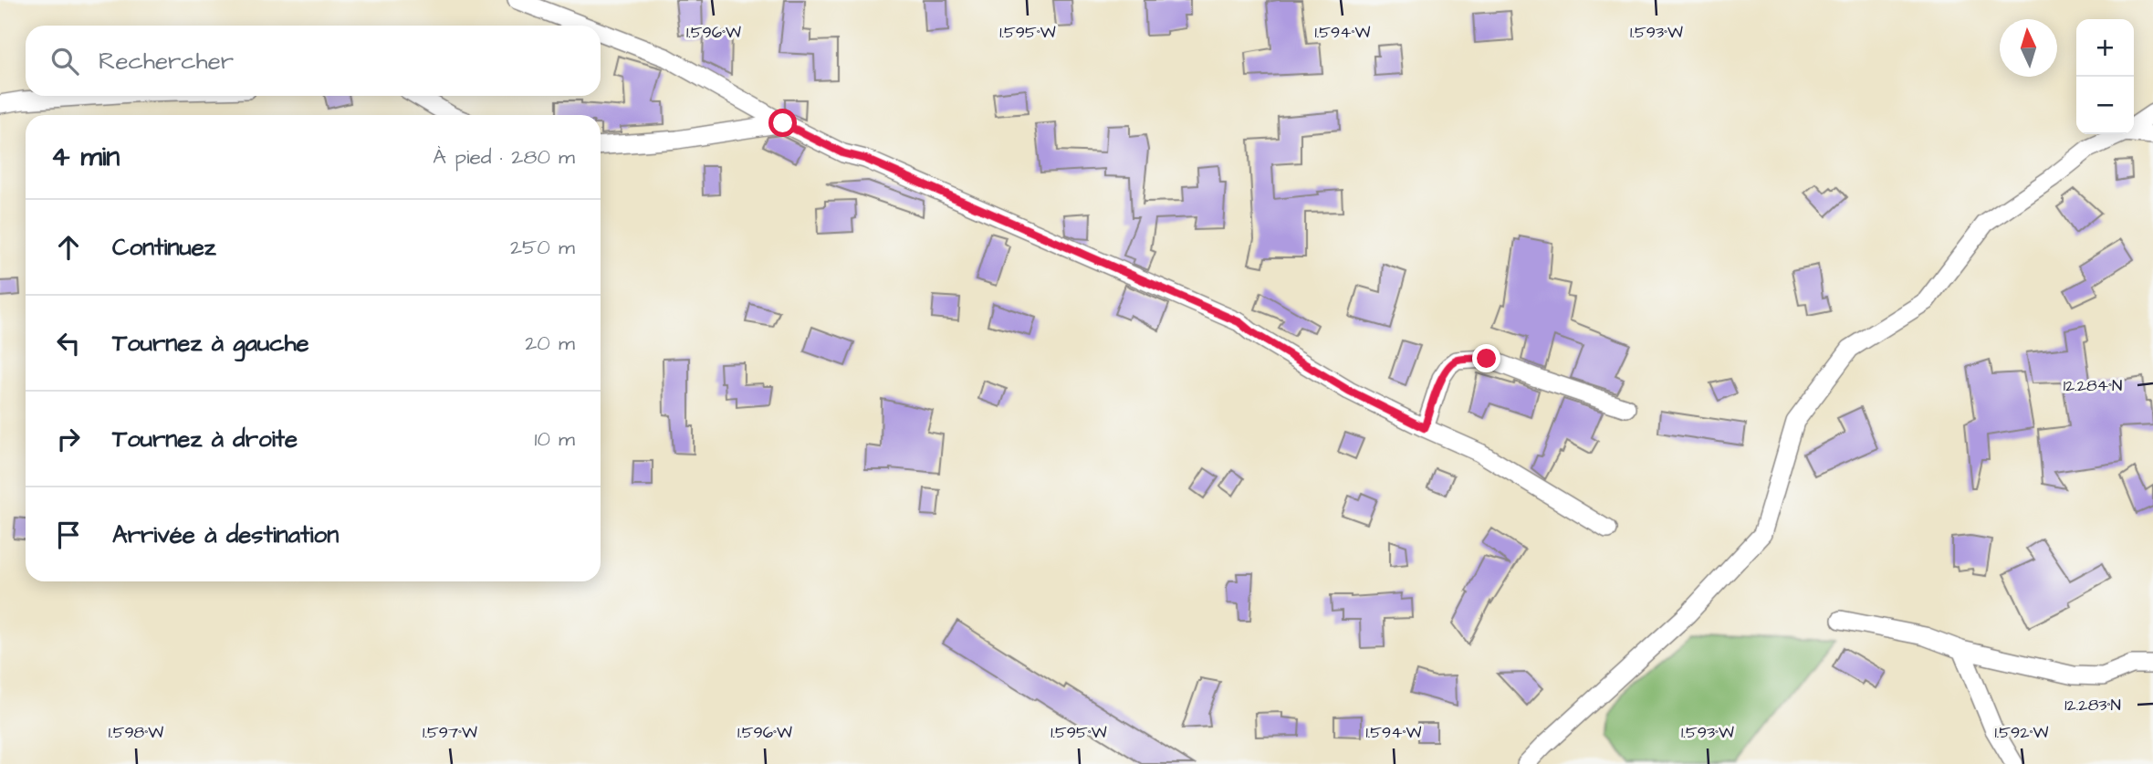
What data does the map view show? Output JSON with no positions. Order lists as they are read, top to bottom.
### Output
{
  "north": "top",
  "page": {
    "map_buttons": ["+", "−"],
    "search": "Rechercher",
    "heading": ["4 min", "À pied · 280 m"],
    "list": [
      ["Continuez", "250 m"],
      ["Tournez à gauche", "20 m"],
      ["Tournez à droite", "10 m"],
      "Arrivée à destination"
    ]
  },
  "coordinates": [
    "1.596°W",
    "1.595°W",
    "1.594°W",
    "1.593°W",
    "12.284°N",
    "12.283°N",
    "1.598°W",
    "1.597°W",
    "1.592°W"
  ]
}
